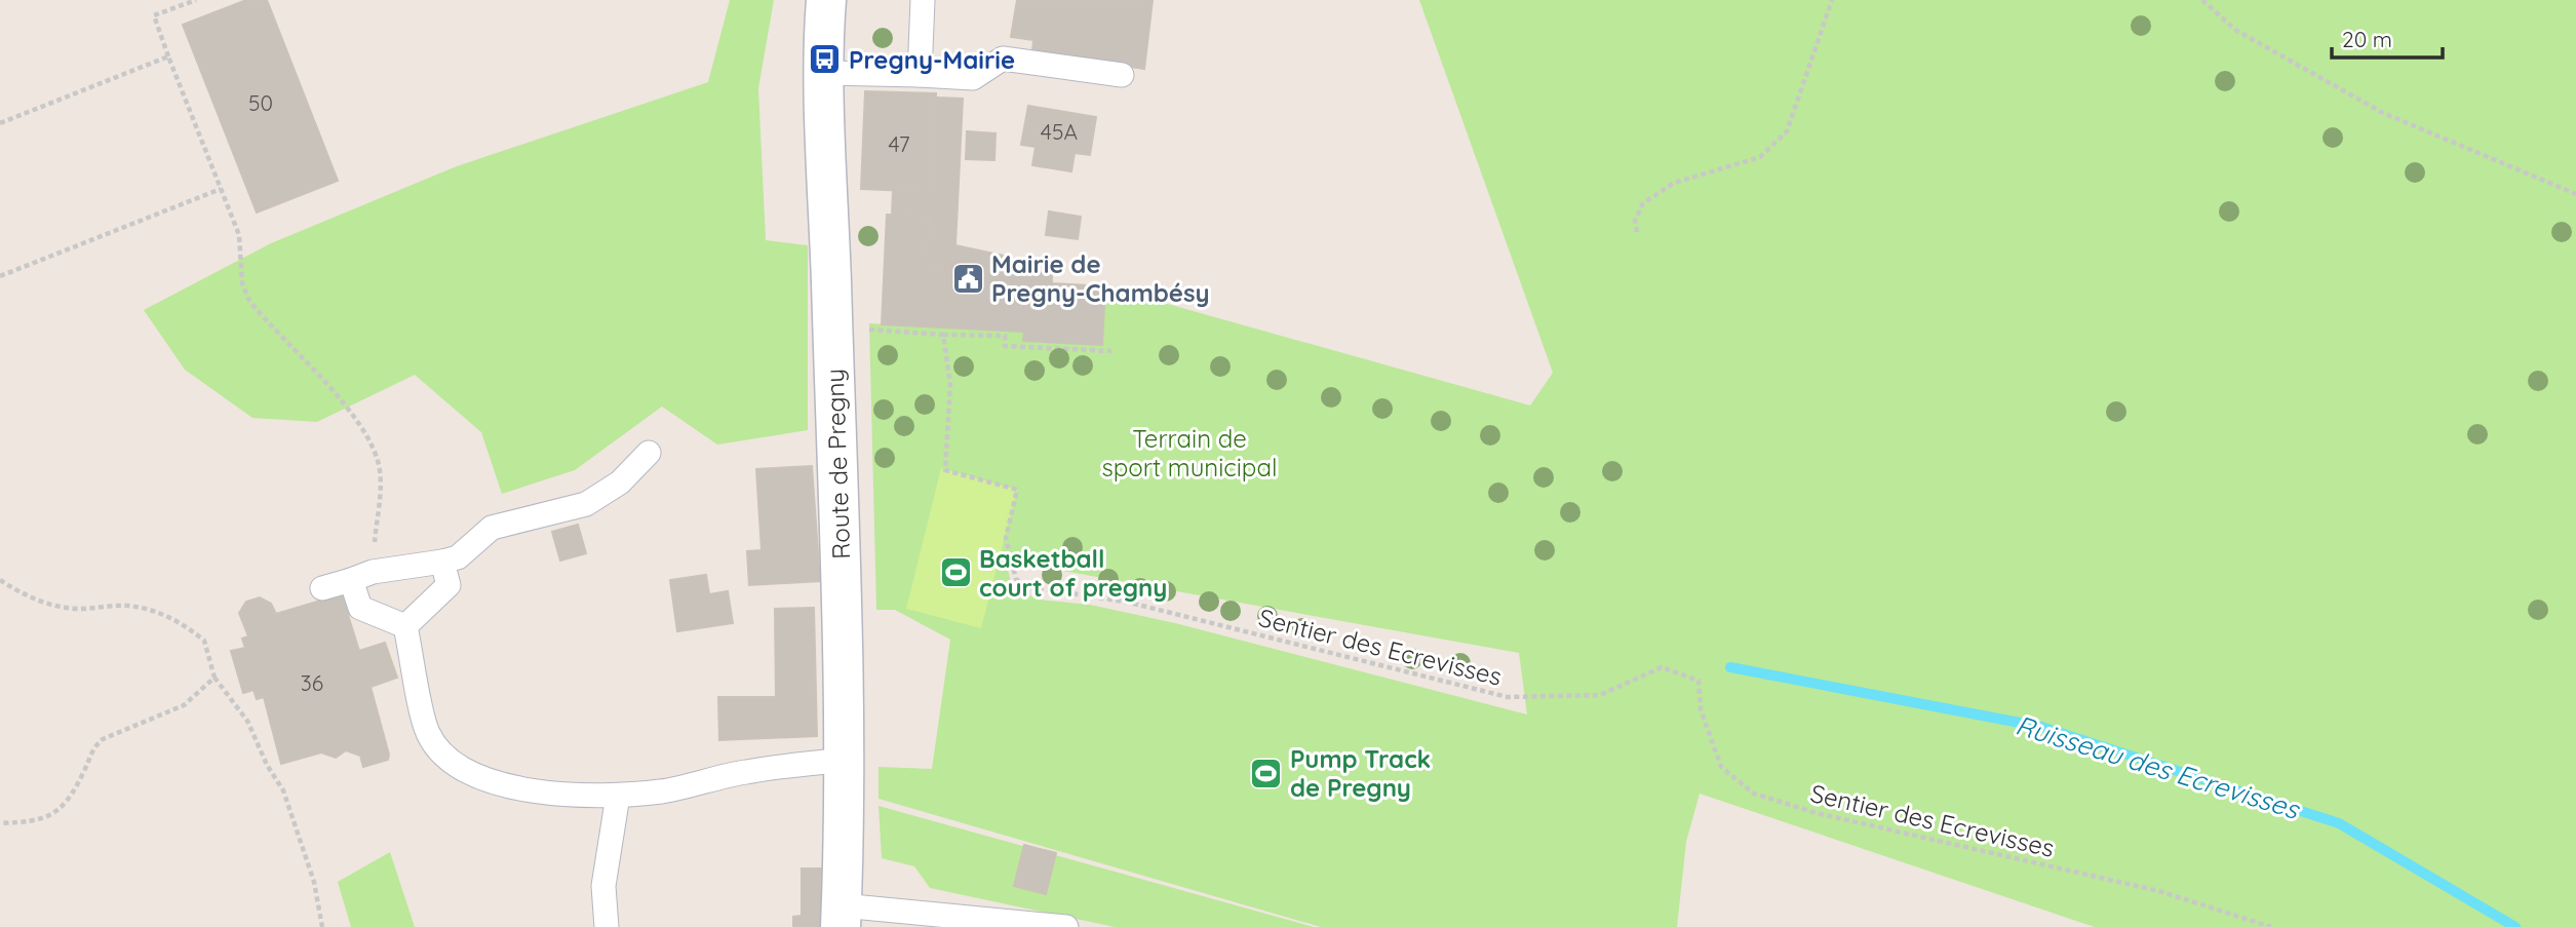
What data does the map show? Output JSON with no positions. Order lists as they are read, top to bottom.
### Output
{
  "streets": {
    "street": ["Route de Pregny"],
    "path": ["Sentier des Ecrevisses"]
  },
  "water": ["Ruisseau des Ecrevisses"],
  "parks": ["Terrain de sport municipal"],
  "places": {
    "bus stop": ["Pregny-Mairie"],
    "public building": ["Mairie de Pregny-Chambésy"],
    "sports": ["Basketball court of pregny", "Pump Track de Pregny"]
  },
  "house_numbers": [
    "50",
    "45A",
    "47",
    "36"
  ],
  "scale_bar": "20 m"
}
